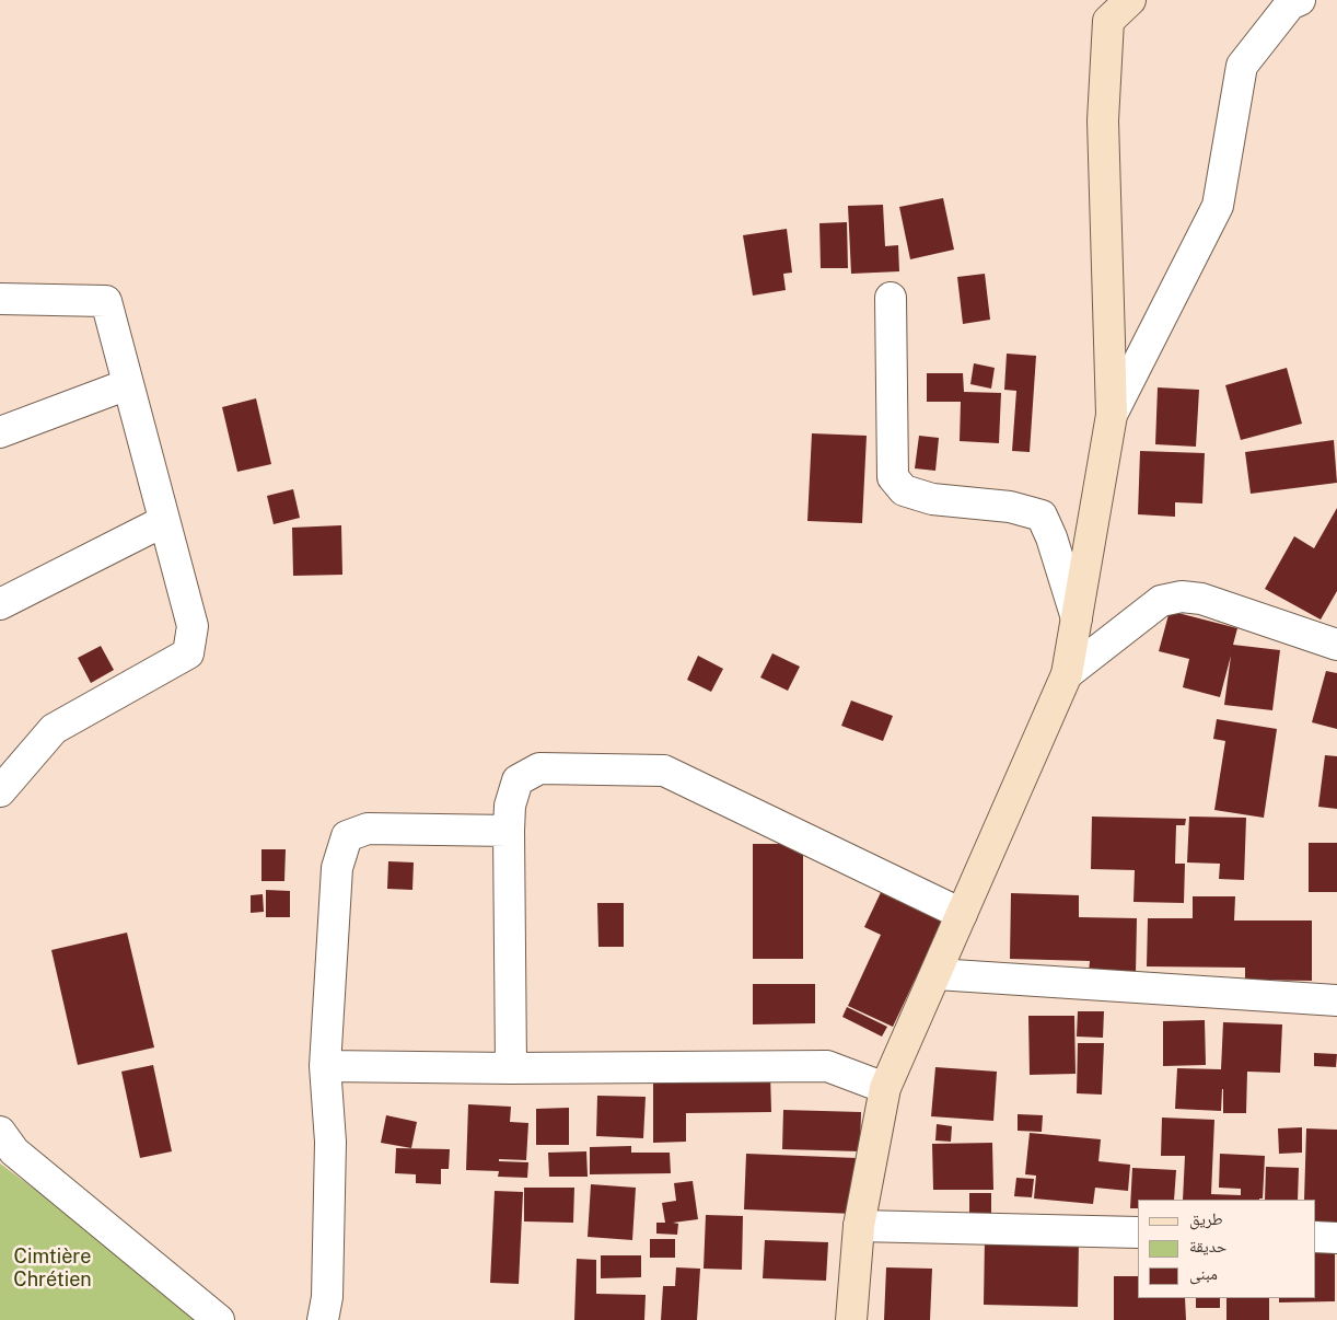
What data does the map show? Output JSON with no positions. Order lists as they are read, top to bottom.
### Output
{
  "parks": ["Cimtière Chrétien"],
  "legend": ["طريق", "حديقة", "مبنى"]
}
